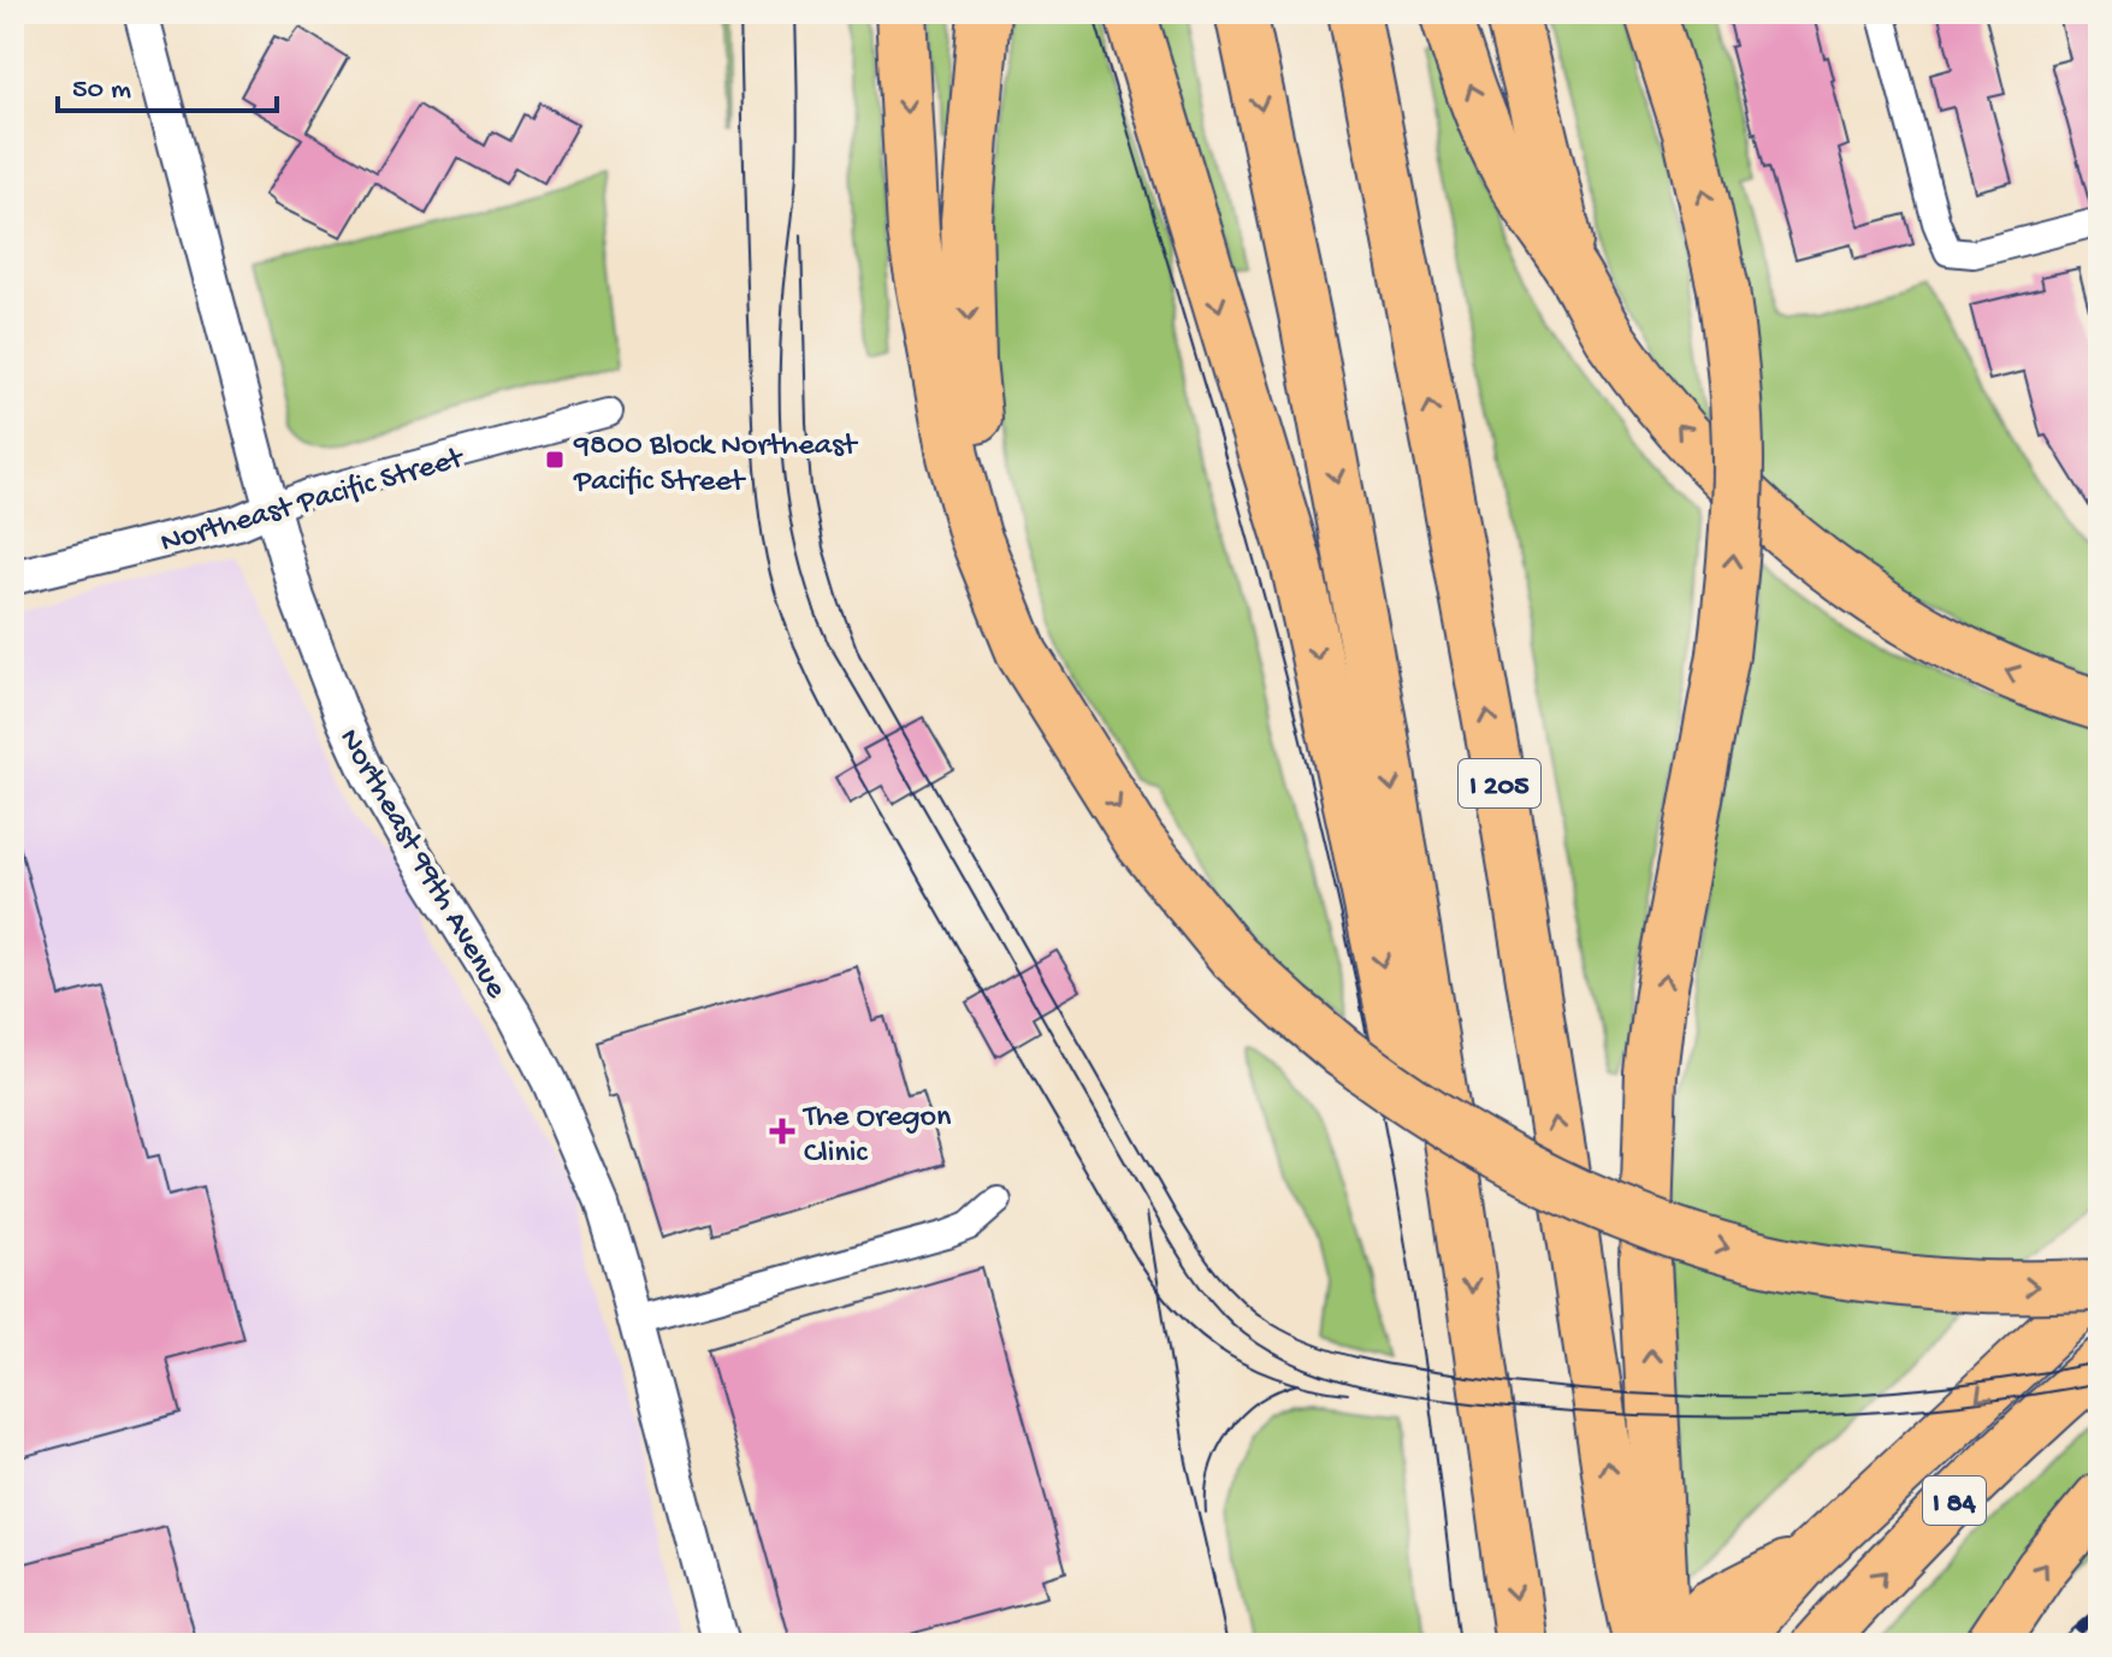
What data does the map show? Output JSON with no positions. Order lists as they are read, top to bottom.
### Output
{
  "streets": {
    "highway": ["I 205", "I 84"],
    "street": ["Northeast Pacific Street", "Northeast 99th Avenue"]
  },
  "crossings": [
    ["Northeast Pacific Street", "Northeast 99th Avenue"]
  ],
  "places": {
    "transit": ["9800 Block Northeast Pacific Street"],
    "health": ["The Oregon Clinic"]
  },
  "scale_bar": "50 m"
}
